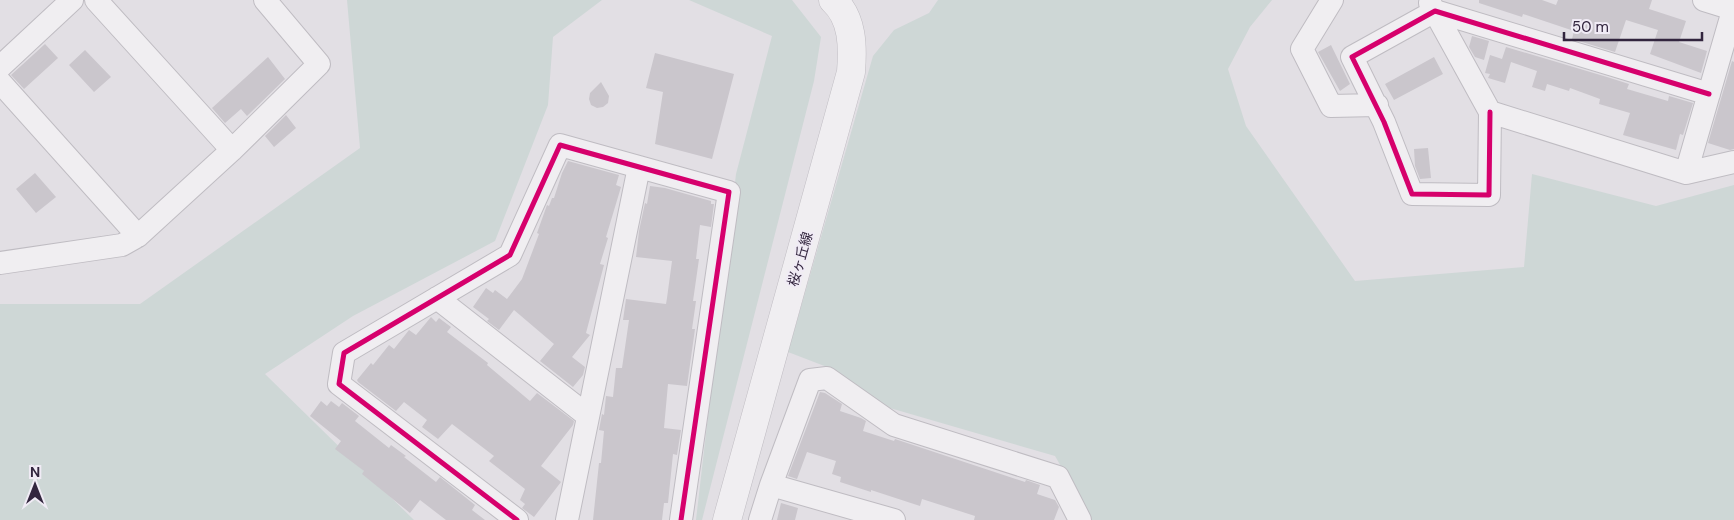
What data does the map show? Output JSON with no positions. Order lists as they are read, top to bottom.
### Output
{
  "streets": {
    "street": ["桜ヶ丘線"]
  },
  "scale_bar": "50 m",
  "north": "top"
}
